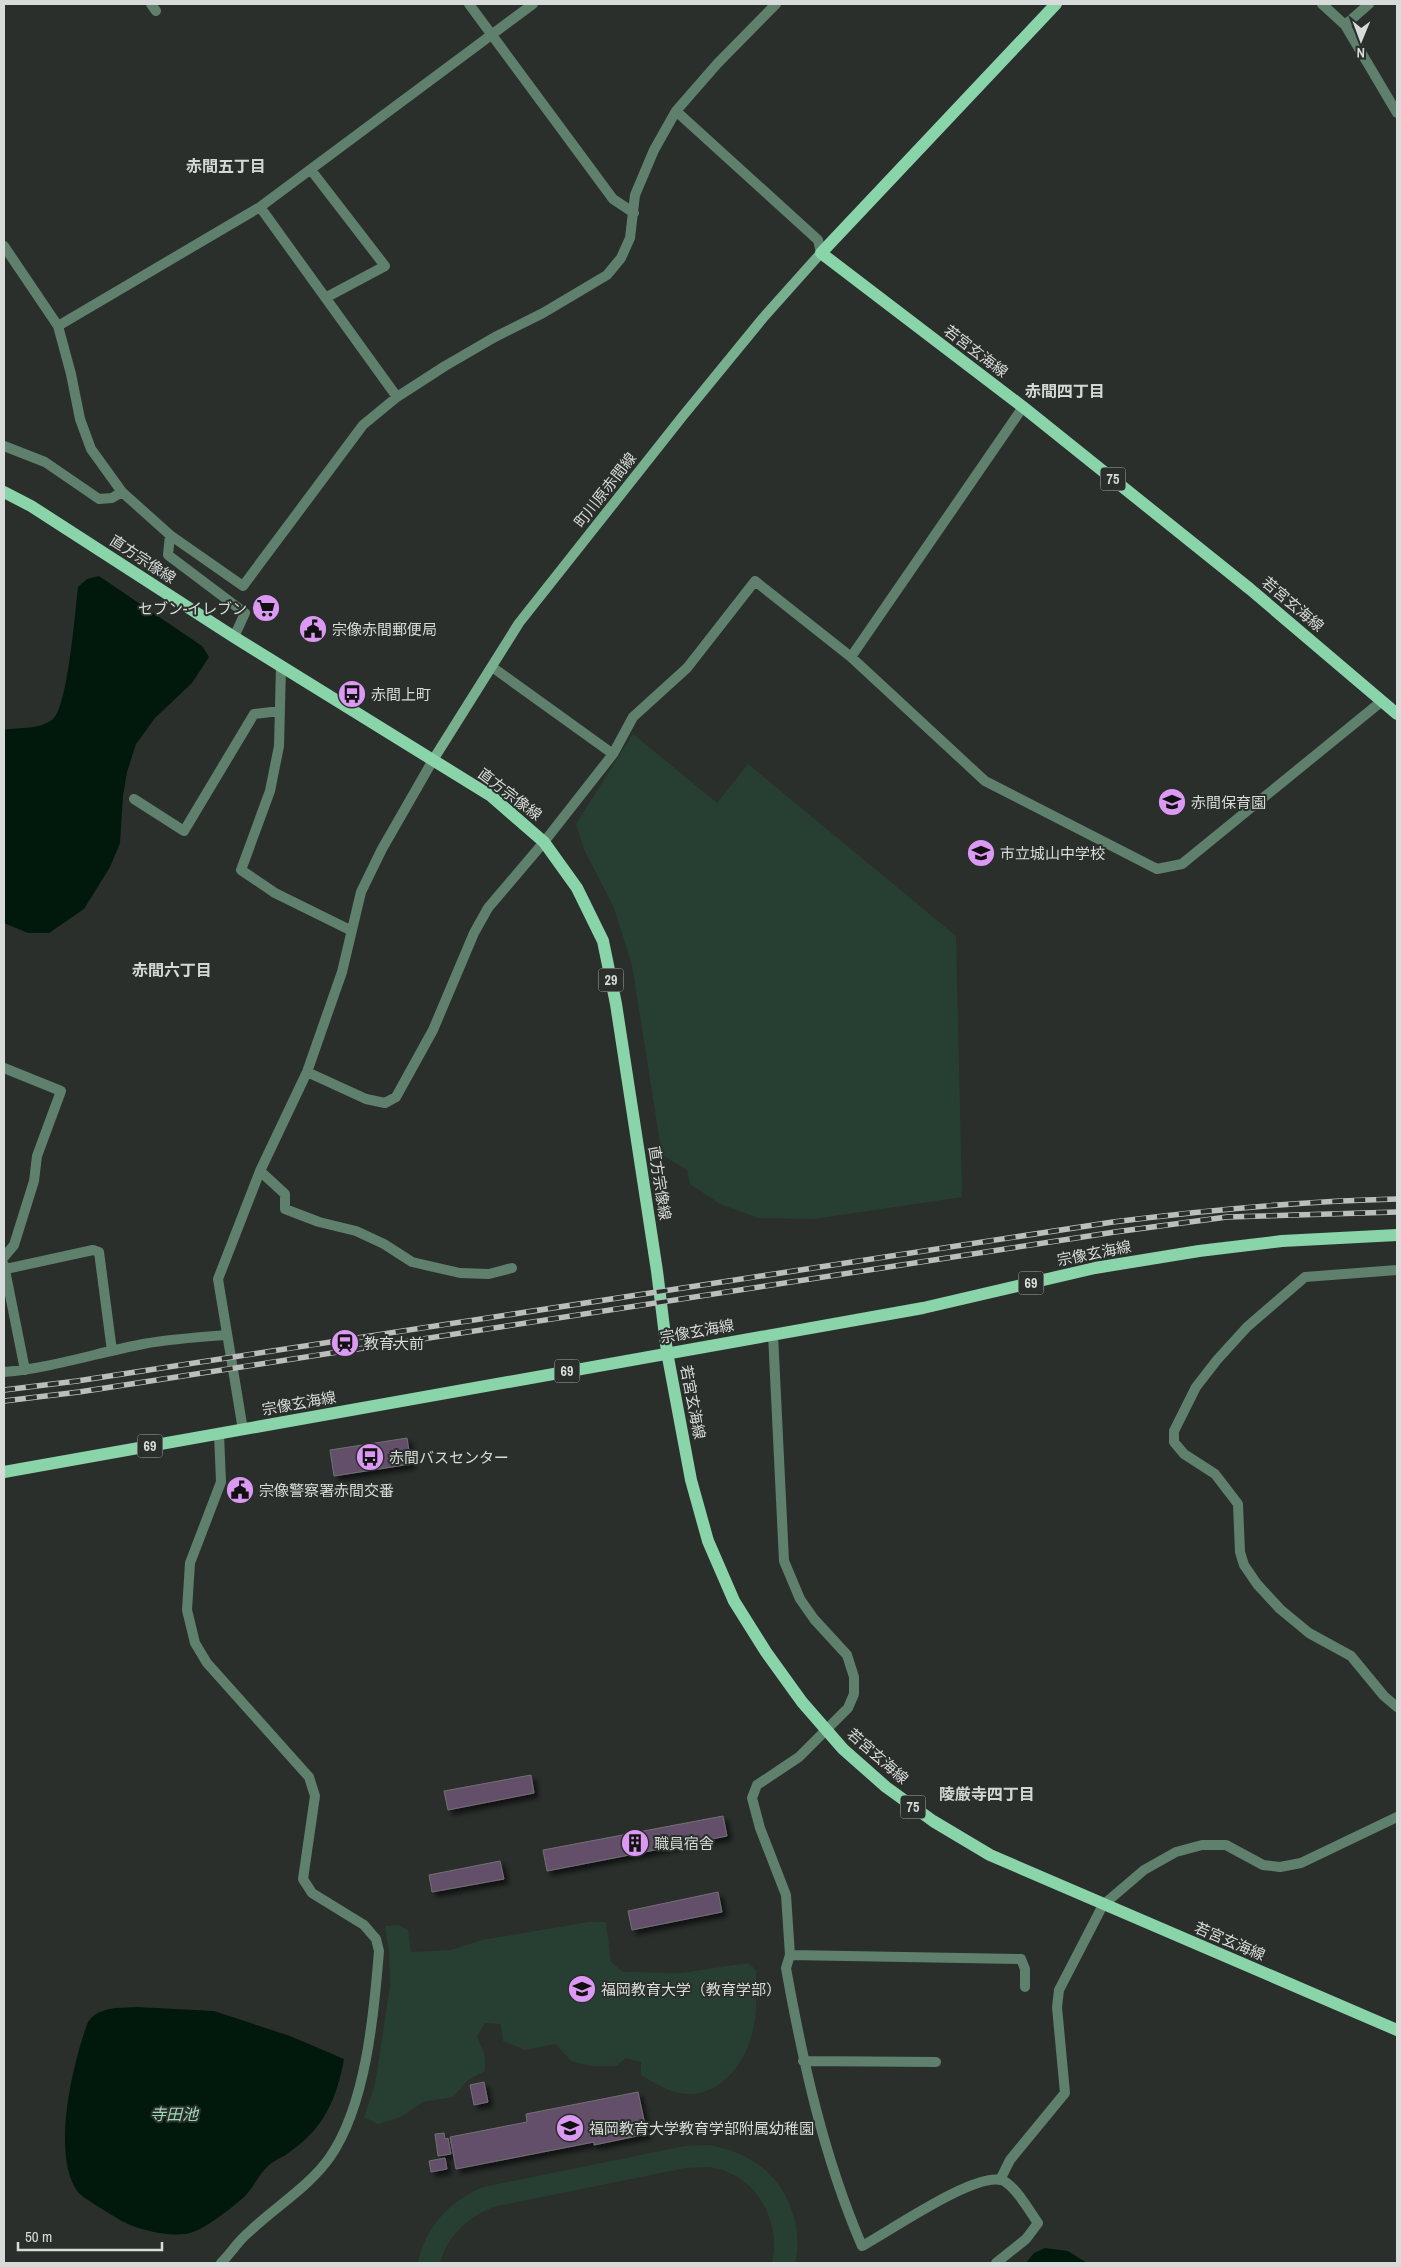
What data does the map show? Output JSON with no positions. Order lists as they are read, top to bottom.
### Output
{
  "streets": {
    "main road": [
      "若宮玄海線",
      "75",
      "町川原赤間線",
      "直方宗像線",
      "29",
      "宗像玄海線",
      "69"
    ]
  },
  "crossings": [
    ["若宮玄海線", "町川原赤間線"],
    ["若宮玄海線", "直方宗像線"],
    ["若宮玄海線", "宗像玄海線"],
    ["町川原赤間線", "直方宗像線"],
    ["直方宗像線", "宗像玄海線"]
  ],
  "districts": [
    "赤間五丁目",
    "赤間四丁目",
    "赤間六丁目",
    "陵厳寺四丁目"
  ],
  "water": ["寺田池"],
  "places": {
    "supermarket": ["セブン-イレブン"],
    "public building": ["宗像赤間郵便局", "宗像警察署赤間交番"],
    "bus stop": ["赤間上町", "赤間バスセンター"],
    "school or university": [
      "赤間保育園",
      "市立城山中学校",
      "福岡教育大学（教育学部）",
      "福岡教育大学教育学部附属幼稚園"
    ],
    "station": ["教育大前"],
    "building": ["職員宿舎"]
  },
  "scale_bar": "50 m",
  "north": "bottom"
}
